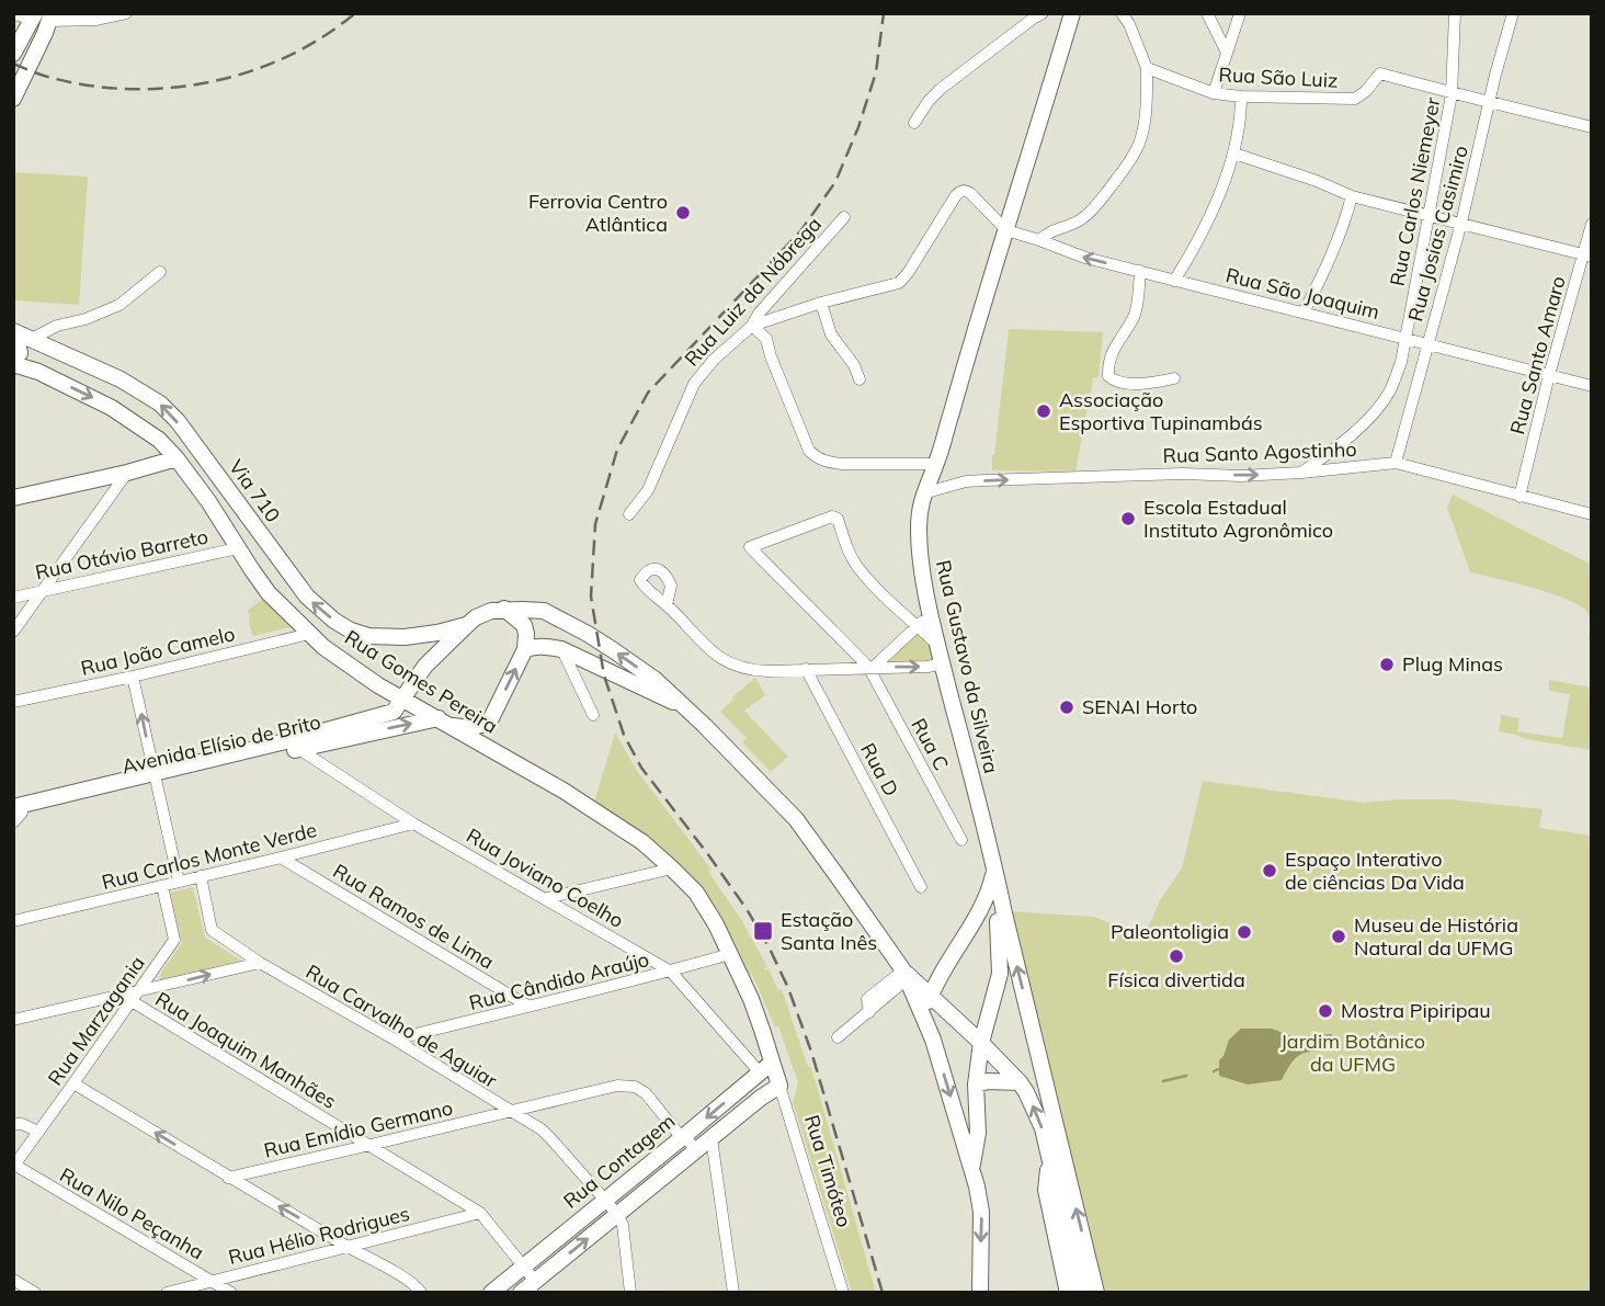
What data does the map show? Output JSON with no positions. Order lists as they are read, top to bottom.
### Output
{
  "streets": {
    "main road": [
      "Via 710",
      "Rua Gustavo da Silveira",
      "Rua Gomes Pereira",
      "Avenida Elísio de Brito",
      "Rua Contagem",
      "Rua Timóteo"
    ],
    "street": [
      "Rua São Luiz",
      "Rua Carlos Niemeyer",
      "Rua Josias Casimiro",
      "Rua Luiz da Nóbrega",
      "Rua São Joaquim",
      "Rua Santo Amaro",
      "Rua Santo Agostinho",
      "Rua Otávio Barreto",
      "Rua João Camelo",
      "Rua C",
      "Rua D",
      "Rua Carlos Monte Verde",
      "Rua Joviano Coelho",
      "Rua Ramos de Lima",
      "Rua Cândido Araújo",
      "Rua Marzagania",
      "Rua Carvalho de Aguiar",
      "Rua Joaquim Manhães",
      "Rua Emídio Germano",
      "Rua Nilo Peçanha",
      "Rua Hélio Rodrigues"
    ]
  },
  "crossings": [
    ["Rua São Luiz", "Rua Carlos Niemeyer"],
    ["Rua São Luiz", "Rua Josias Casimiro"],
    ["Rua Carlos Niemeyer", "Rua São Joaquim"],
    ["Rua Carlos Niemeyer", "Rua Santo Agostinho"],
    ["Rua Josias Casimiro", "Rua São Joaquim"],
    ["Rua Josias Casimiro", "Rua Santo Agostinho"],
    ["Rua São Joaquim", "Rua Santo Amaro"],
    ["Rua São Joaquim", "Rua Gustavo da Silveira"],
    ["Rua Santo Amaro", "Rua Santo Agostinho"],
    ["Rua Santo Agostinho", "Rua Gustavo da Silveira"],
    ["Rua Otávio Barreto", "Rua Gomes Pereira"],
    ["Rua João Camelo", "Rua Gomes Pereira"],
    ["Rua Gomes Pereira", "Avenida Elísio de Brito"],
    ["Rua Gomes Pereira", "Rua Joviano Coelho"],
    ["Rua Gomes Pereira", "Rua Cândido Araújo"],
    ["Rua Gomes Pereira", "Rua Contagem"],
    ["Rua Gomes Pereira", "Rua Timóteo"],
    ["Avenida Elísio de Brito", "Rua Joviano Coelho"],
    ["Rua Carlos Monte Verde", "Rua Joviano Coelho"],
    ["Rua Carlos Monte Verde", "Rua Ramos de Lima"],
    ["Rua Carlos Monte Verde", "Rua Marzagania"],
    ["Rua Carlos Monte Verde", "Rua Carvalho de Aguiar"],
    ["Rua Joviano Coelho", "Rua Cândido Araújo"],
    ["Rua Joviano Coelho", "Rua Contagem"],
    ["Rua Joviano Coelho", "Rua Timóteo"],
    ["Rua Ramos de Lima", "Rua Cândido Araújo"],
    ["Rua Cândido Araújo", "Rua Carvalho de Aguiar"],
    ["Rua Marzagania", "Rua Joaquim Manhães"],
    ["Rua Marzagania", "Rua Nilo Peçanha"],
    ["Rua Carvalho de Aguiar", "Rua Emídio Germano"],
    ["Rua Carvalho de Aguiar", "Rua Contagem"],
    ["Rua Joaquim Manhães", "Rua Emídio Germano"],
    ["Rua Joaquim Manhães", "Rua Contagem"],
    ["Rua Joaquim Manhães", "Rua Hélio Rodrigues"],
    ["Rua Emídio Germano", "Rua Contagem"],
    ["Rua Contagem", "Rua Timóteo"],
    ["Rua Nilo Peçanha", "Rua Hélio Rodrigues"]
  ],
  "one_way": ["Rua Santo Agostinho", "Via 710"],
  "parks": ["Jardim Botânico da UFMG"],
  "places": {
    "other": [
      "Ferrovia Centro Atlântica",
      "Associação Esportiva Tupinambás",
      "Escola Estadual Instituto Agronômico",
      "Plug Minas",
      "SENAI Horto",
      "Espaço Interativo de ciências Da Vida",
      "Paleontoligia",
      "Museu de História Natural da UFMG",
      "Física divertida",
      "Mostra Pipiripau"
    ],
    "transit": ["Estação Santa Inês"]
  }
}
